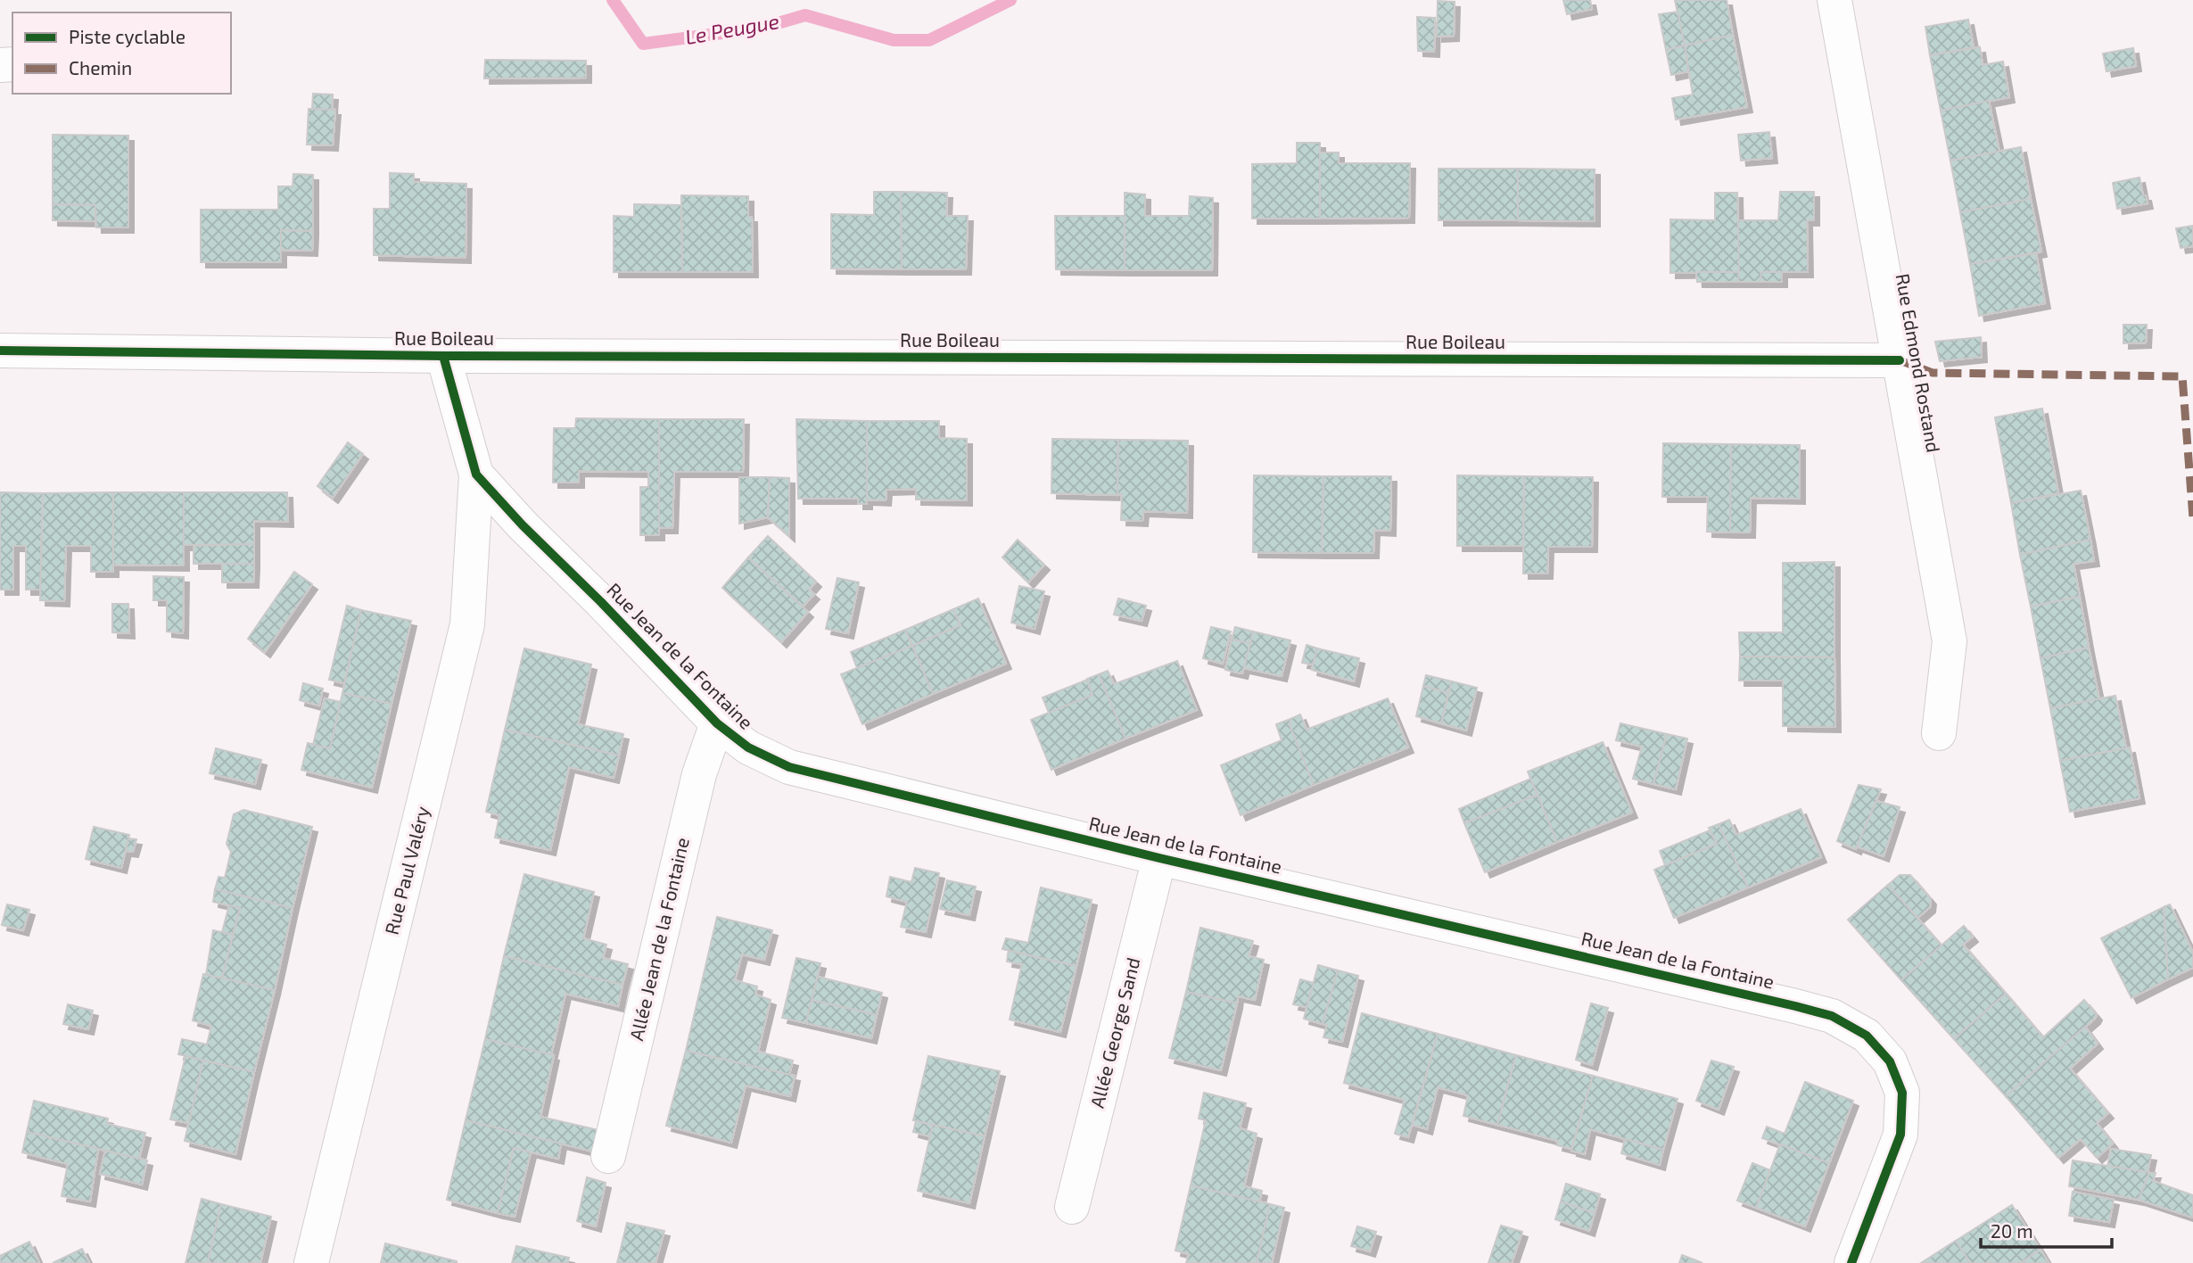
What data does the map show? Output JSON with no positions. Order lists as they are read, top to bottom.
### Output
{
  "streets": {
    "street": [
      "Rue Boileau",
      "Rue Edmond Rostand",
      "Rue Jean de la Fontaine",
      "Rue Paul Valéry",
      "Allée Jean de la Fontaine",
      "Allée George Sand"
    ]
  },
  "crossings": [
    ["Rue Boileau", "Rue Edmond Rostand"],
    ["Rue Boileau", "Rue Jean de la Fontaine"],
    ["Rue Jean de la Fontaine", "Rue Paul Valéry"],
    ["Rue Jean de la Fontaine", "Allée Jean de la Fontaine"],
    ["Rue Jean de la Fontaine", "Allée George Sand"]
  ],
  "water": ["Le Peugue"],
  "legend": ["Piste cyclable", "Chemin"],
  "scale_bar": "20 m"
}
